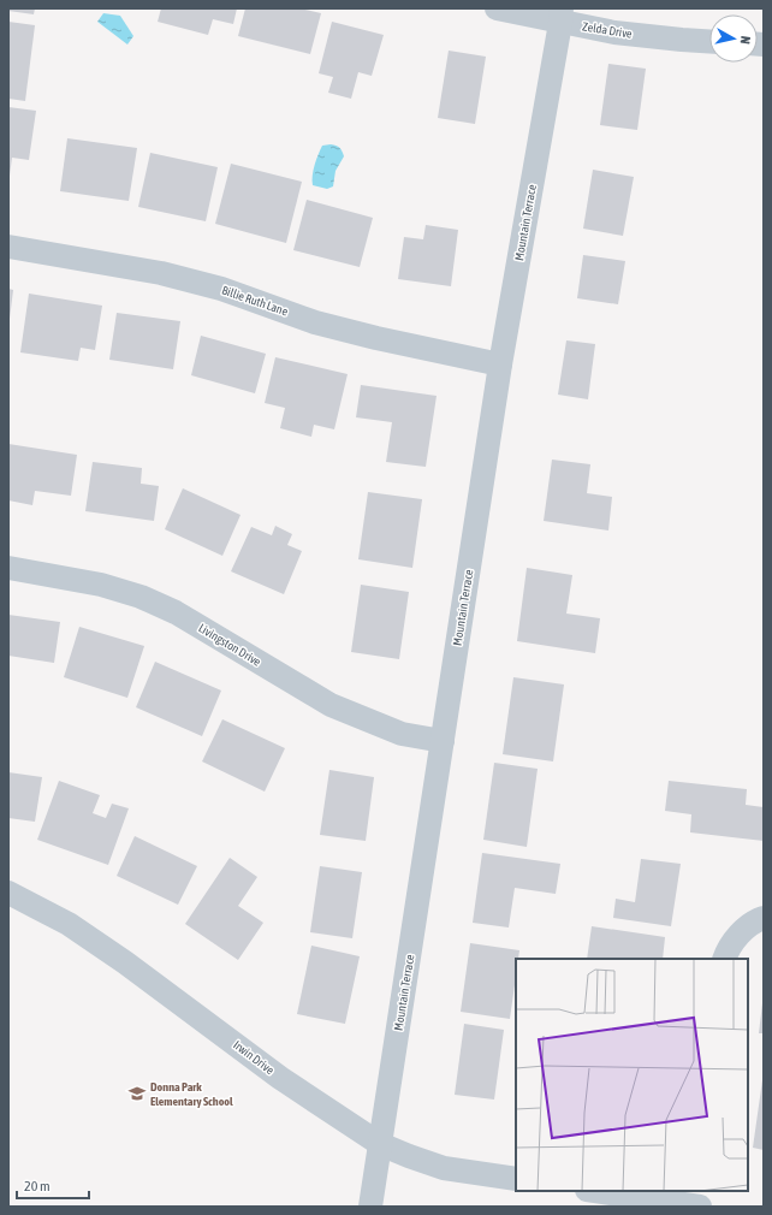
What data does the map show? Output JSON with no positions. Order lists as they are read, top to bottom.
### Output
{
  "streets": {
    "street": [
      "Zelda Drive",
      "Mountain Terrace",
      "Billie Ruth Lane",
      "Livingston Drive",
      "Irwin Drive"
    ]
  },
  "crossings": [
    ["Zelda Drive", "Mountain Terrace"],
    ["Mountain Terrace", "Billie Ruth Lane"],
    ["Mountain Terrace", "Livingston Drive"],
    ["Mountain Terrace", "Irwin Drive"]
  ],
  "places": {
    "school or university": ["Donna Park Elementary School"]
  },
  "scale_bar": "20 m",
  "north": "right"
}
